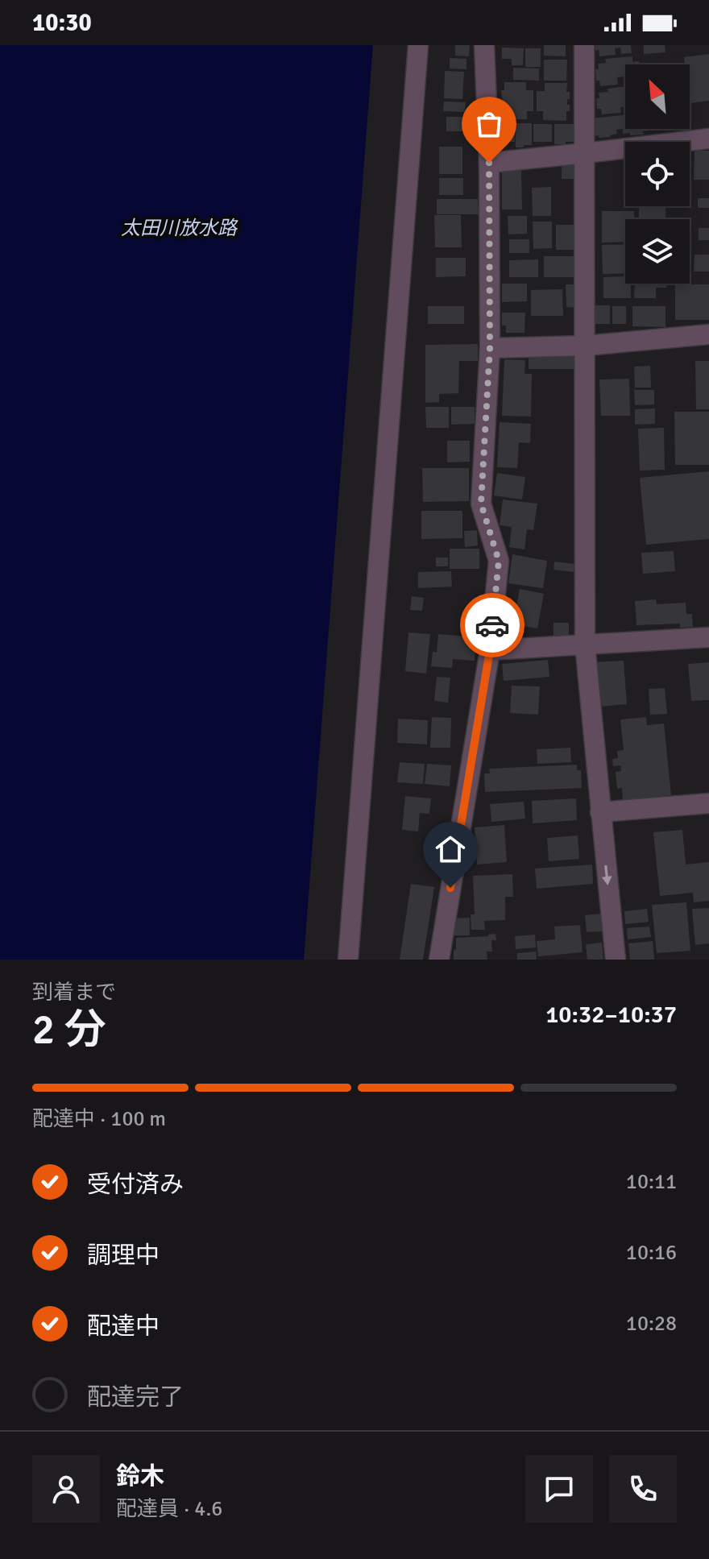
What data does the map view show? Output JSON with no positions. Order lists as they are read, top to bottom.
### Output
{
  "water": ["太田川放水路"],
  "north": "top left",
  "page": {
    "status": "10:30",
    "heading": ["2 分", "到着まで", "10:32–10:37"],
    "panel": ["鈴木", "配達員 · 4.6"],
    "bar": "配達中 · 100 m",
    "list": [
      ["受付済み", "10:11"],
      ["調理中", "10:16"],
      ["配達中", "10:28"],
      "配達完了"
    ]
  }
}
